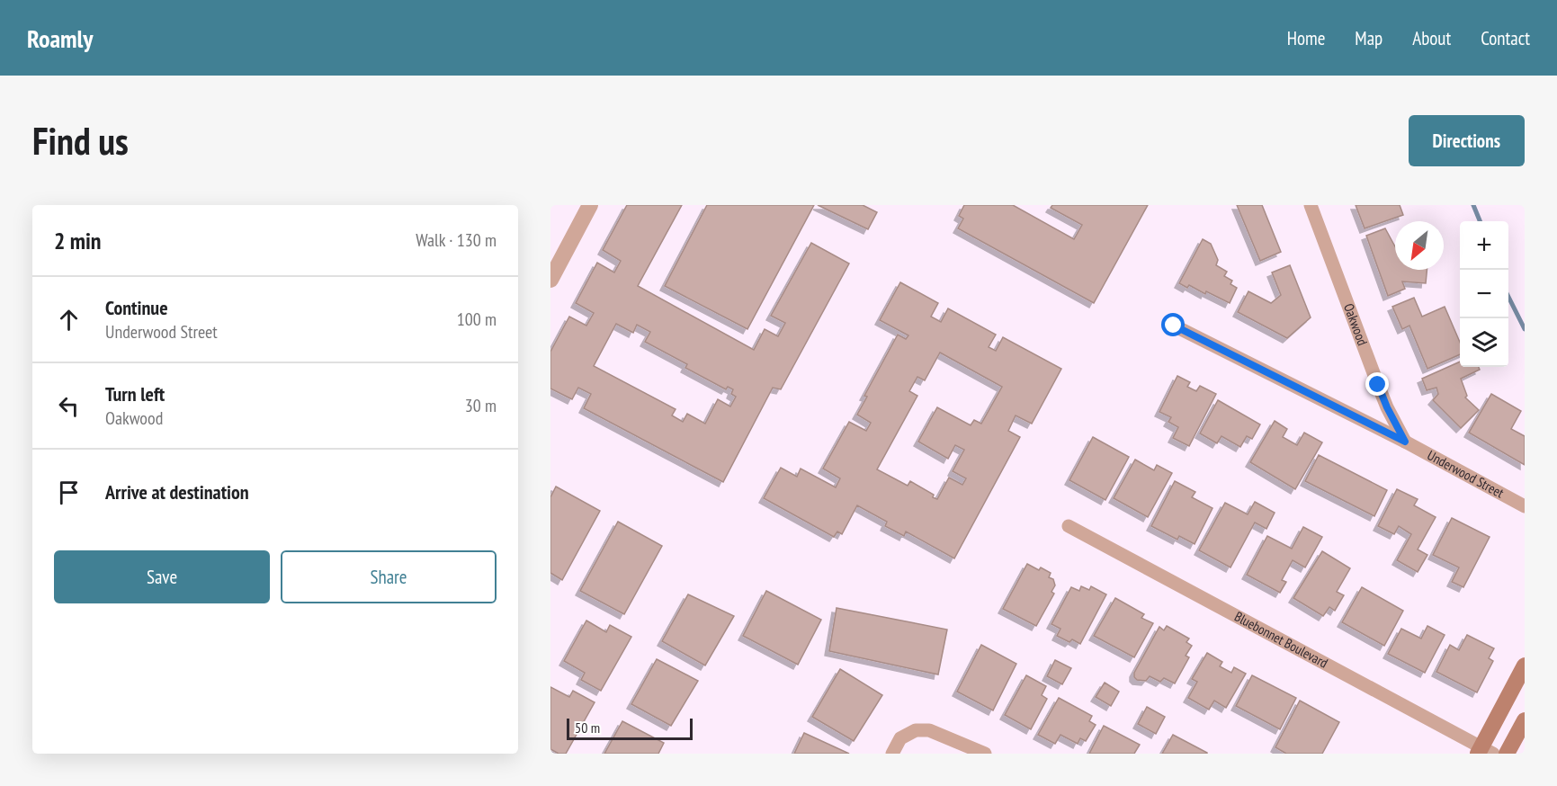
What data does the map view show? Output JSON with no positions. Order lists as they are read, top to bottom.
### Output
{
  "streets": {
    "street": ["Oakwood", "Underwood Street", "Bluebonnet Boulevard"]
  },
  "crossings": [
    ["Oakwood", "Underwood Street"]
  ],
  "scale_bar": "50 m",
  "north": "bottom left",
  "page": {
    "header": "Roamly",
    "nav": [
      "Home",
      "Map",
      "About",
      "Contact"
    ],
    "buttons": [
      "Directions",
      ["Save", "Share"]
    ],
    "title": "Find us",
    "heading": ["2 min", "Walk · 130 m"],
    "map_buttons": ["+", "−"],
    "list": [
      ["Continue", "Underwood Street", "100 m"],
      ["Turn left", "Oakwood", "30 m"],
      "Arrive at destination"
    ],
    "scale": "50 m"
  }
}
